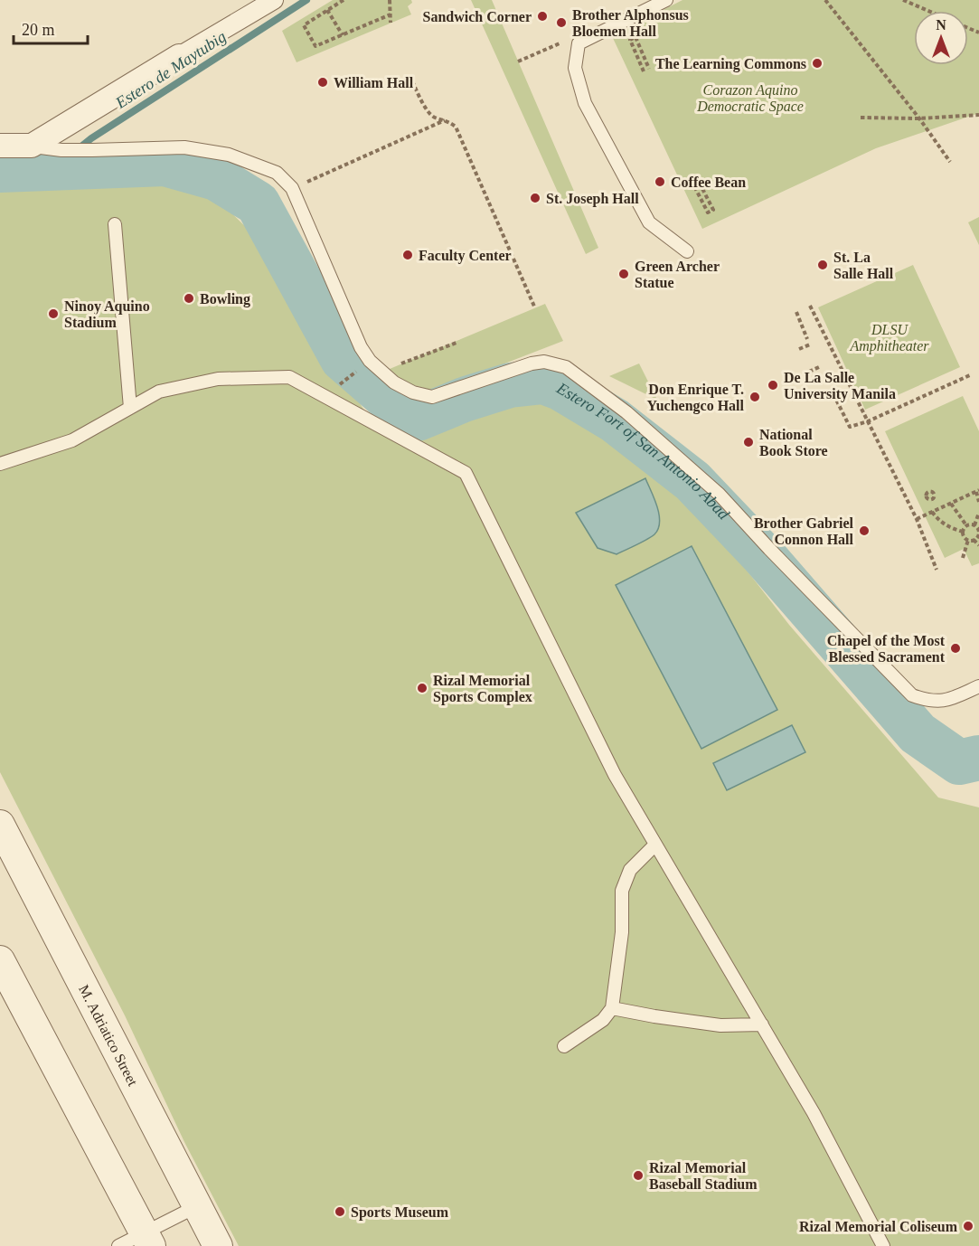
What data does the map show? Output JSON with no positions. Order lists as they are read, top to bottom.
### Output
{
  "streets": {
    "street": ["M. Adriatico Street"]
  },
  "water": ["Estero de Maytubig", "Estero Fort of San Antonio Abad"],
  "parks": ["Corazon Aquino Democratic Space", "DLSU Amphitheater"],
  "places": [
    "Sandwich Corner",
    "Brother Alphonsus Bloemen Hall",
    "The Learning Commons",
    "William Hall",
    "Coffee Bean",
    "St. Joseph Hall",
    "Faculty Center",
    "St. La Salle Hall",
    "Green Archer Statue",
    "Bowling",
    "Ninoy Aquino Stadium",
    "De La Salle University Manila",
    "Don Enrique T. Yuchengco Hall",
    "National Book Store",
    "Brother Gabriel Connon Hall",
    "Chapel of the Most Blessed Sacrament",
    "Rizal Memorial Sports Complex",
    "Rizal Memorial Baseball Stadium",
    "Sports Museum",
    "Rizal Memorial Coliseum"
  ],
  "scale_bar": "20 m",
  "north": "top"
}
